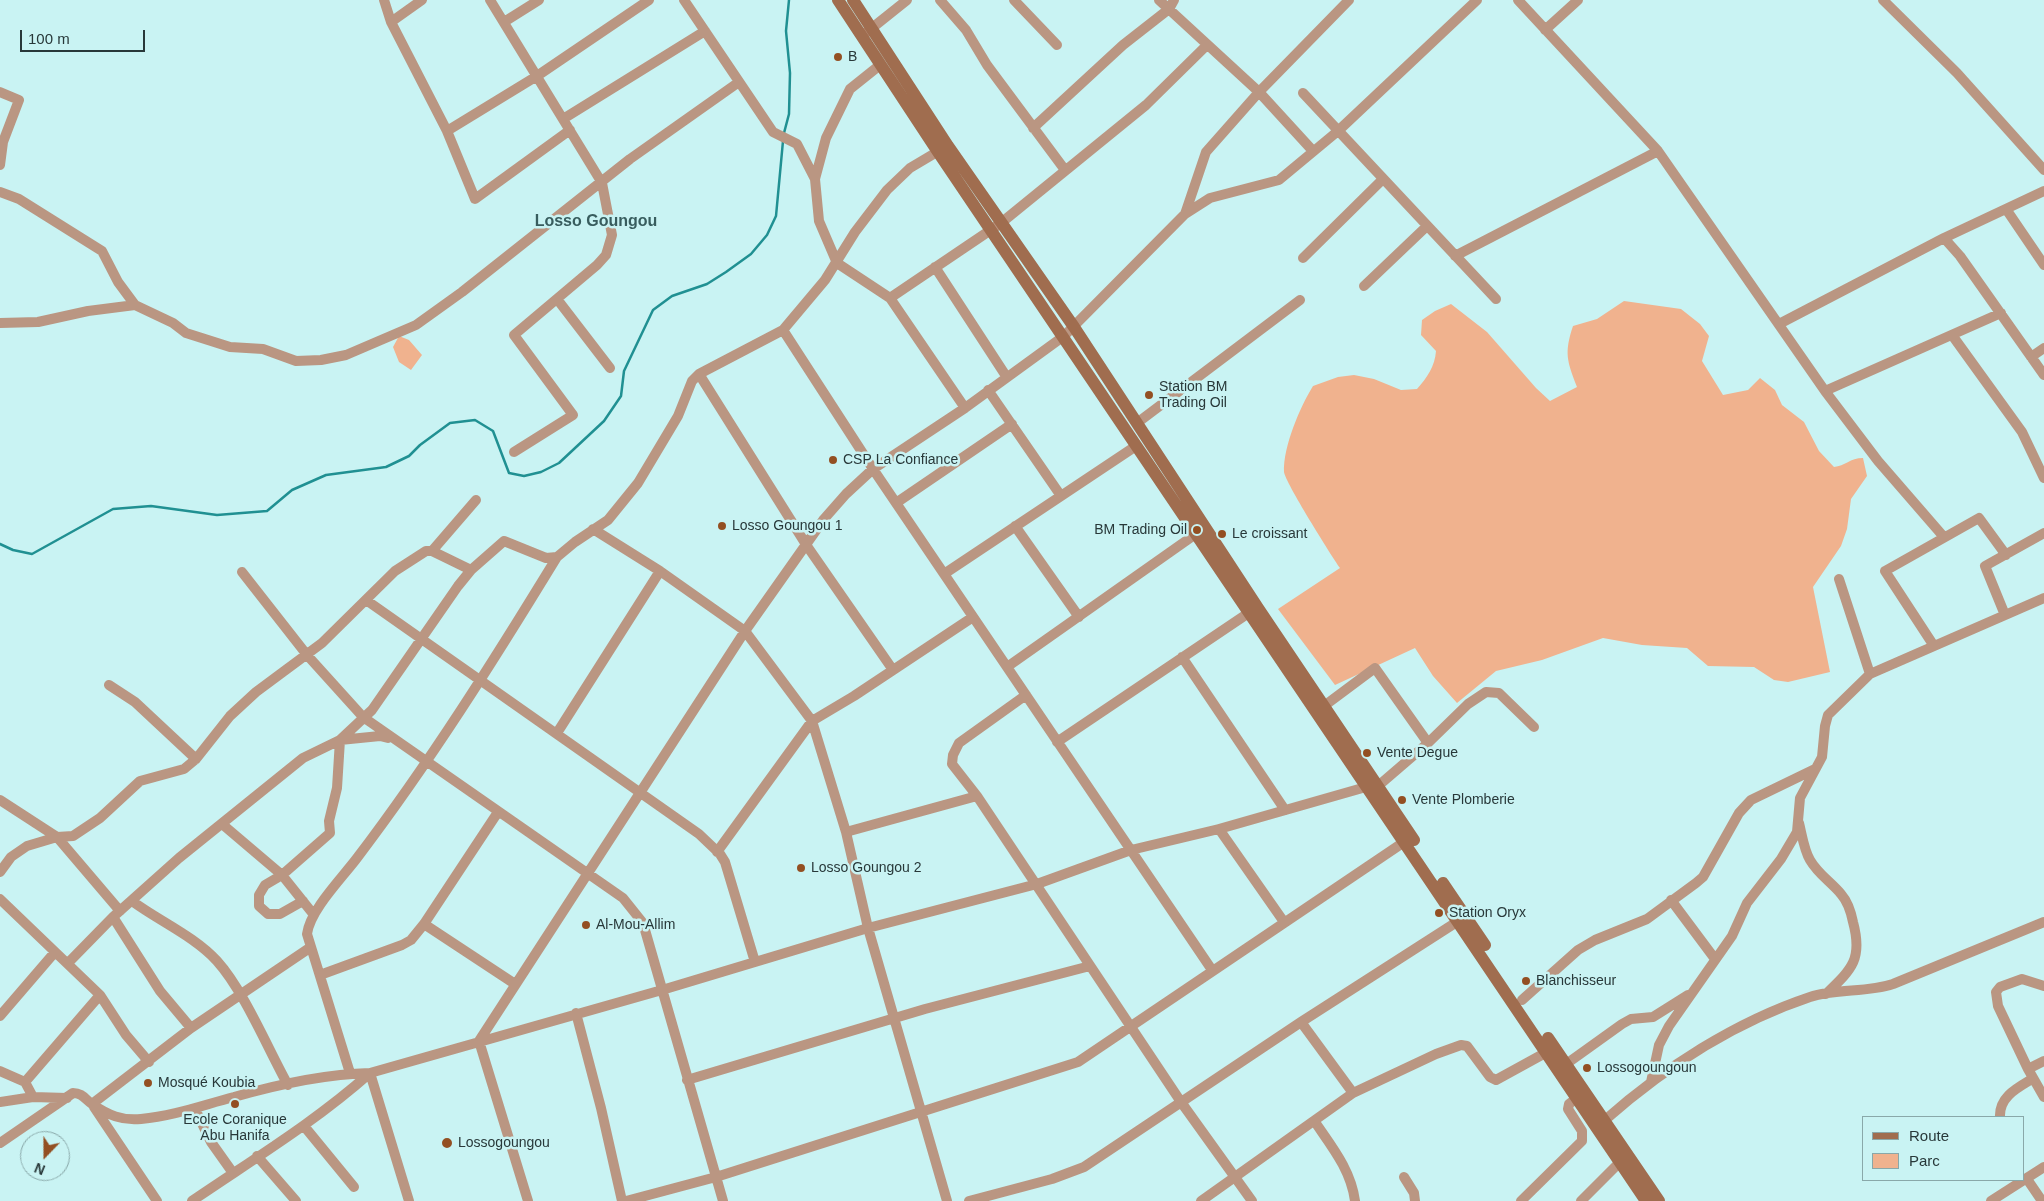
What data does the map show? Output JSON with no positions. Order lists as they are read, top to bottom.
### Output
{
  "districts": ["Losso Goungou"],
  "places": [
    "B",
    "Station BM Trading Oil",
    "CSP La Confiance",
    "Losso Goungou 1",
    "BM Trading Oil",
    "Le croissant",
    "Vente Degue",
    "Vente Plomberie",
    "Losso Goungou 2",
    "Station Oryx",
    "Al-Mou-Allim",
    "Blanchisseur",
    "Lossogoungoun",
    "Mosqué Koubia",
    "Ecole Coranique Abu Hanifa",
    "Lossogoungou"
  ],
  "legend": ["Route", "Parc"],
  "scale_bar": "100 m",
  "north": "bottom"
}
